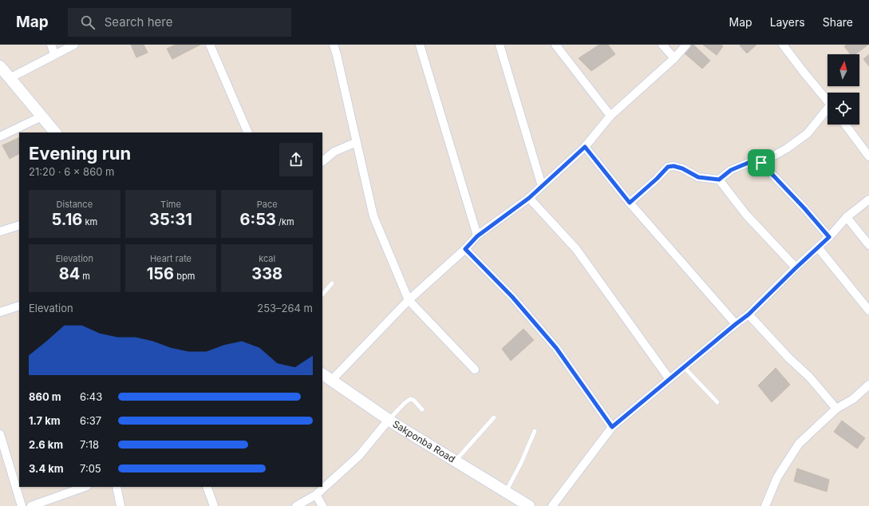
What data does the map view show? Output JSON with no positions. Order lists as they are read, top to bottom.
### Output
{
  "streets": {
    "main road": ["Sakponba Road"]
  },
  "north": "top",
  "page": {
    "header": "Map",
    "search": "Search here",
    "nav": ["Map", "Layers", "Share"],
    "heading": ["Evening run", "21:20 · 6 × 860 m"],
    "stats": [
      ["Distance", "5.16 km"],
      ["Time", "35:31"],
      ["Pace", "6:53 /km"],
      ["Elevation", "84 m"],
      ["Heart rate", "156 bpm"],
      ["kcal", "338"]
    ],
    "chart": ["Elevation", "253–264 m"],
    "list": [
      {
        "name": "860 m",
        "note": "6:43"
      },
      {
        "name": "1.7 km",
        "note": "6:37"
      },
      {
        "name": "2.6 km",
        "note": "7:18"
      },
      {
        "name": "3.4 km",
        "note": "7:05"
      }
    ]
  }
}
